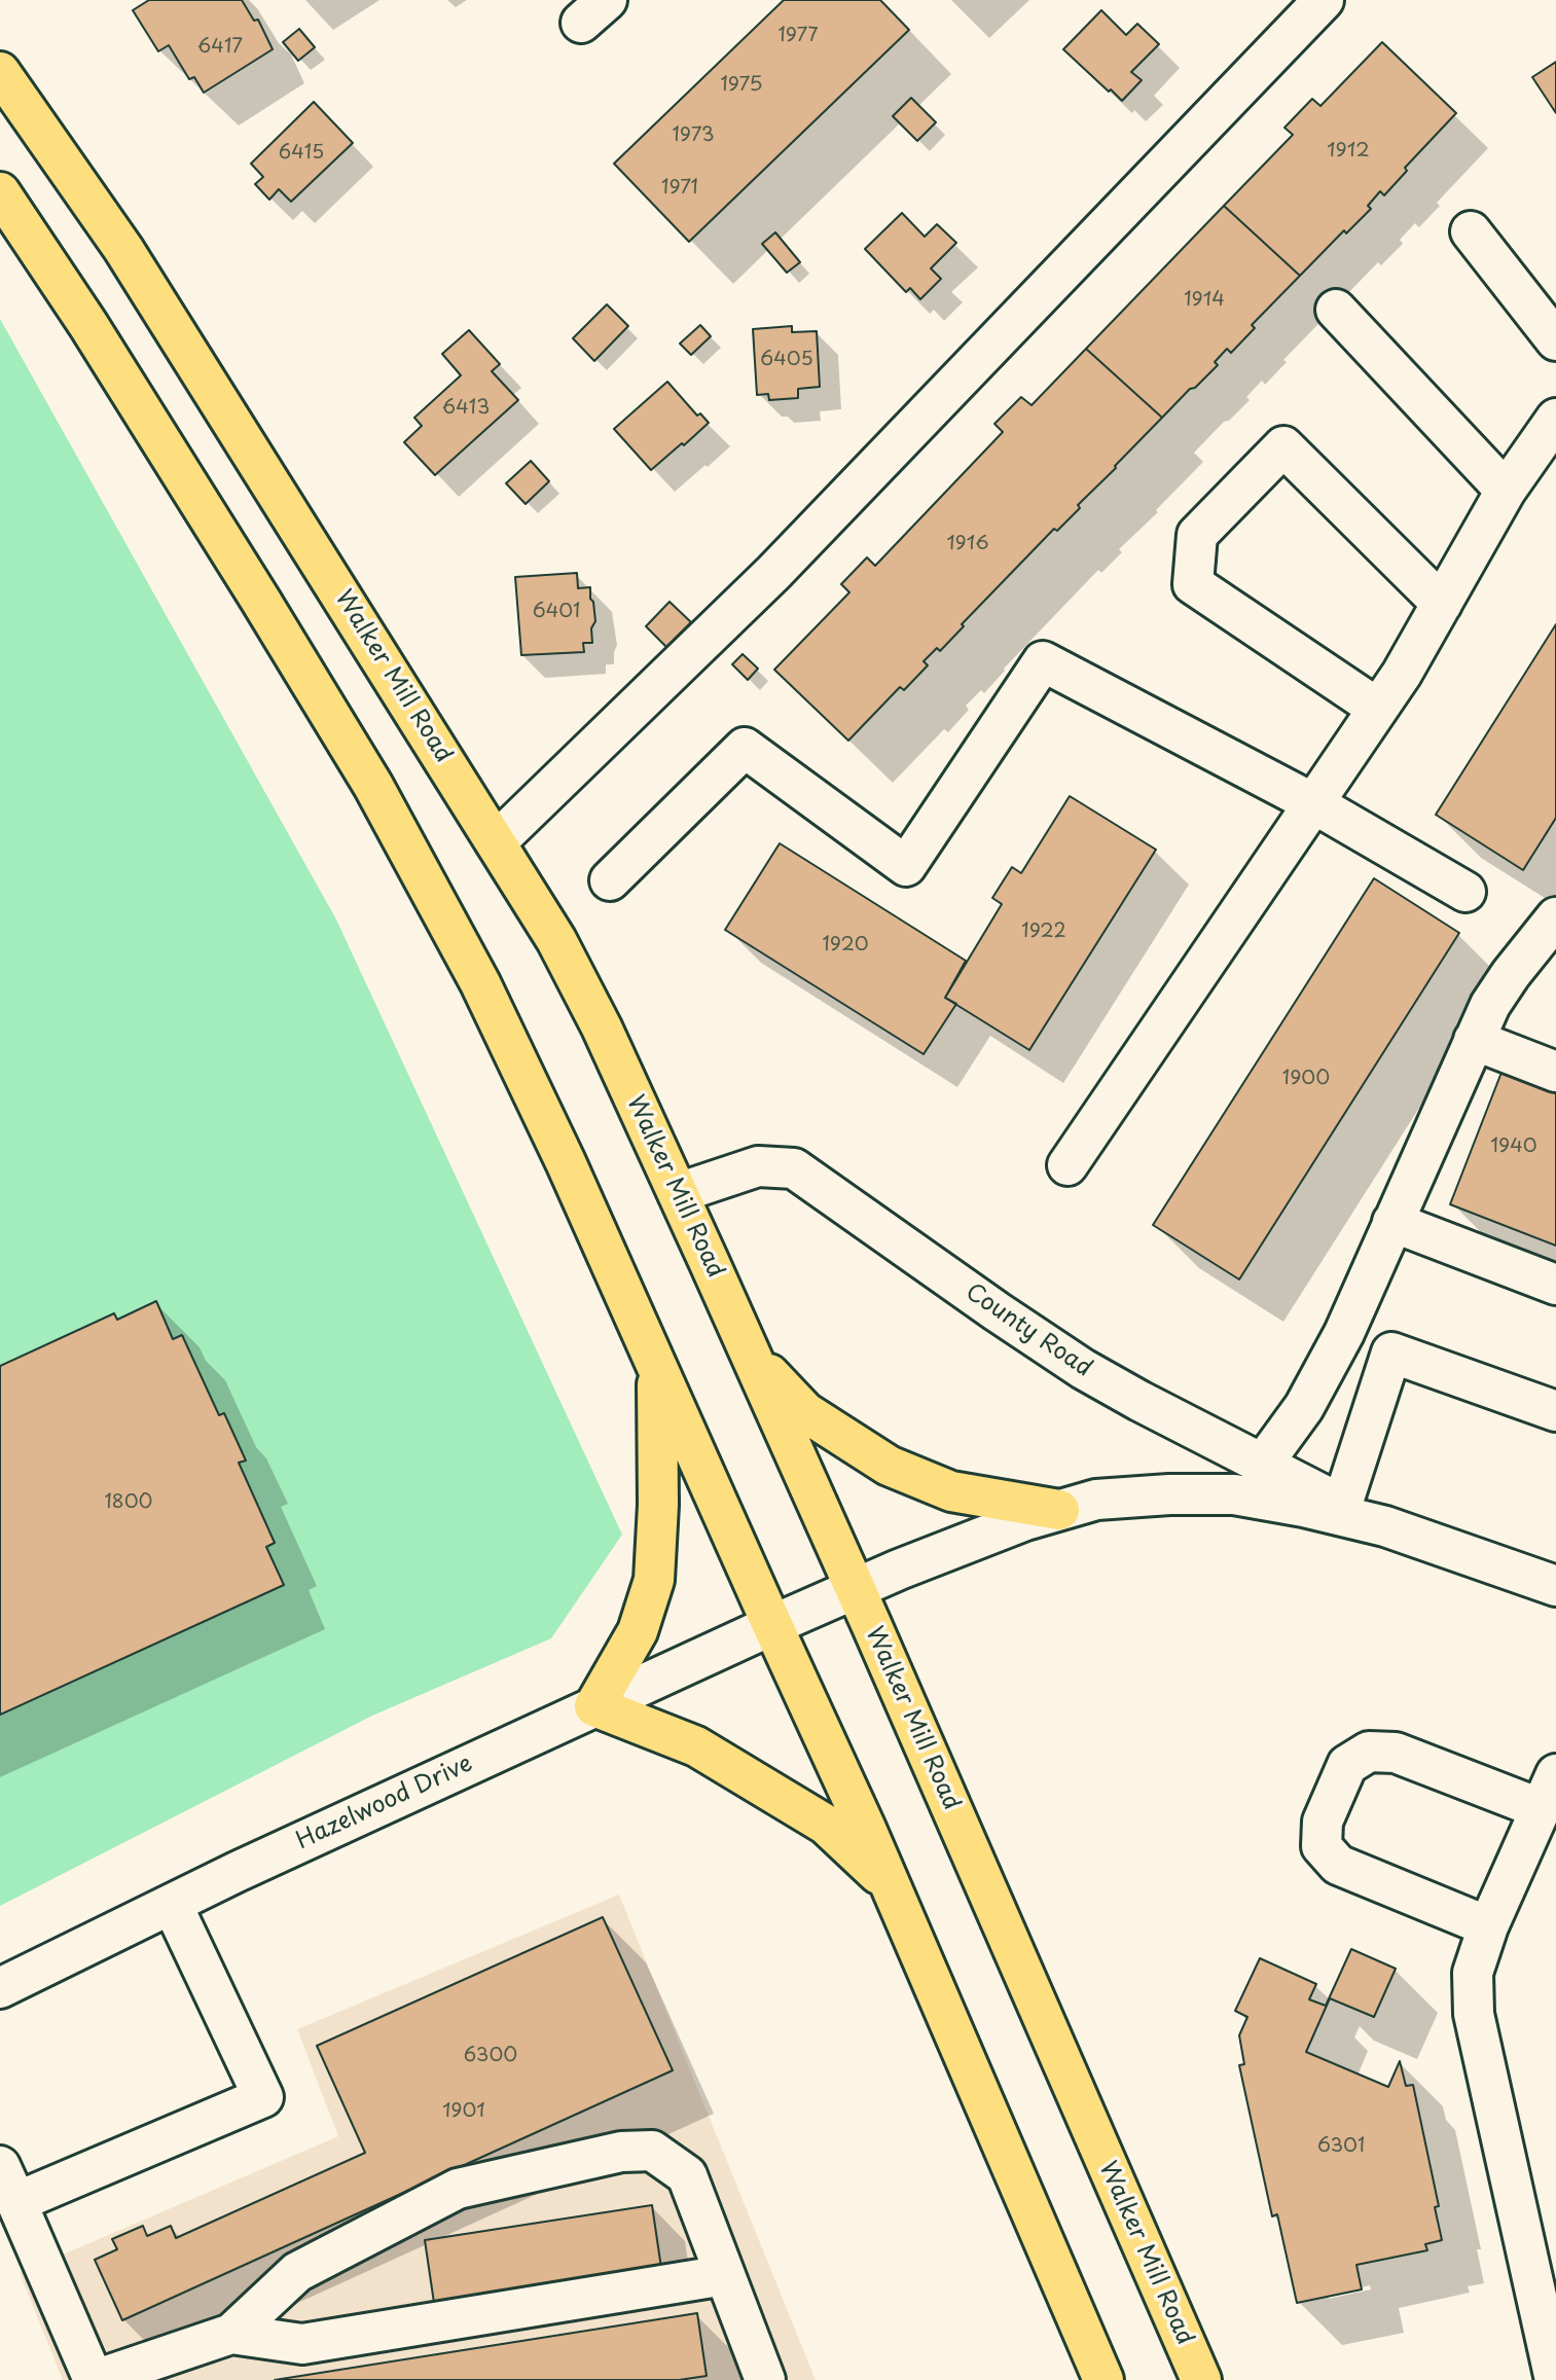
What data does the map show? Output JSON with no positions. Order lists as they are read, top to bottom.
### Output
{
  "streets": {
    "main road": ["Walker Mill Road"],
    "street": ["County Road", "Hazelwood Drive"]
  },
  "crossings": [
    ["Walker Mill Road", "County Road"],
    ["County Road", "Hazelwood Drive"]
  ],
  "house_numbers": [
    "1977",
    "6417",
    "1975",
    "1973",
    "1912",
    "6415",
    "1971",
    "1914",
    "6405",
    "6413",
    "1916",
    "6401",
    "1922",
    "1920",
    "1900",
    "1940",
    "1800",
    "6300",
    "1901",
    "6301"
  ]
}
